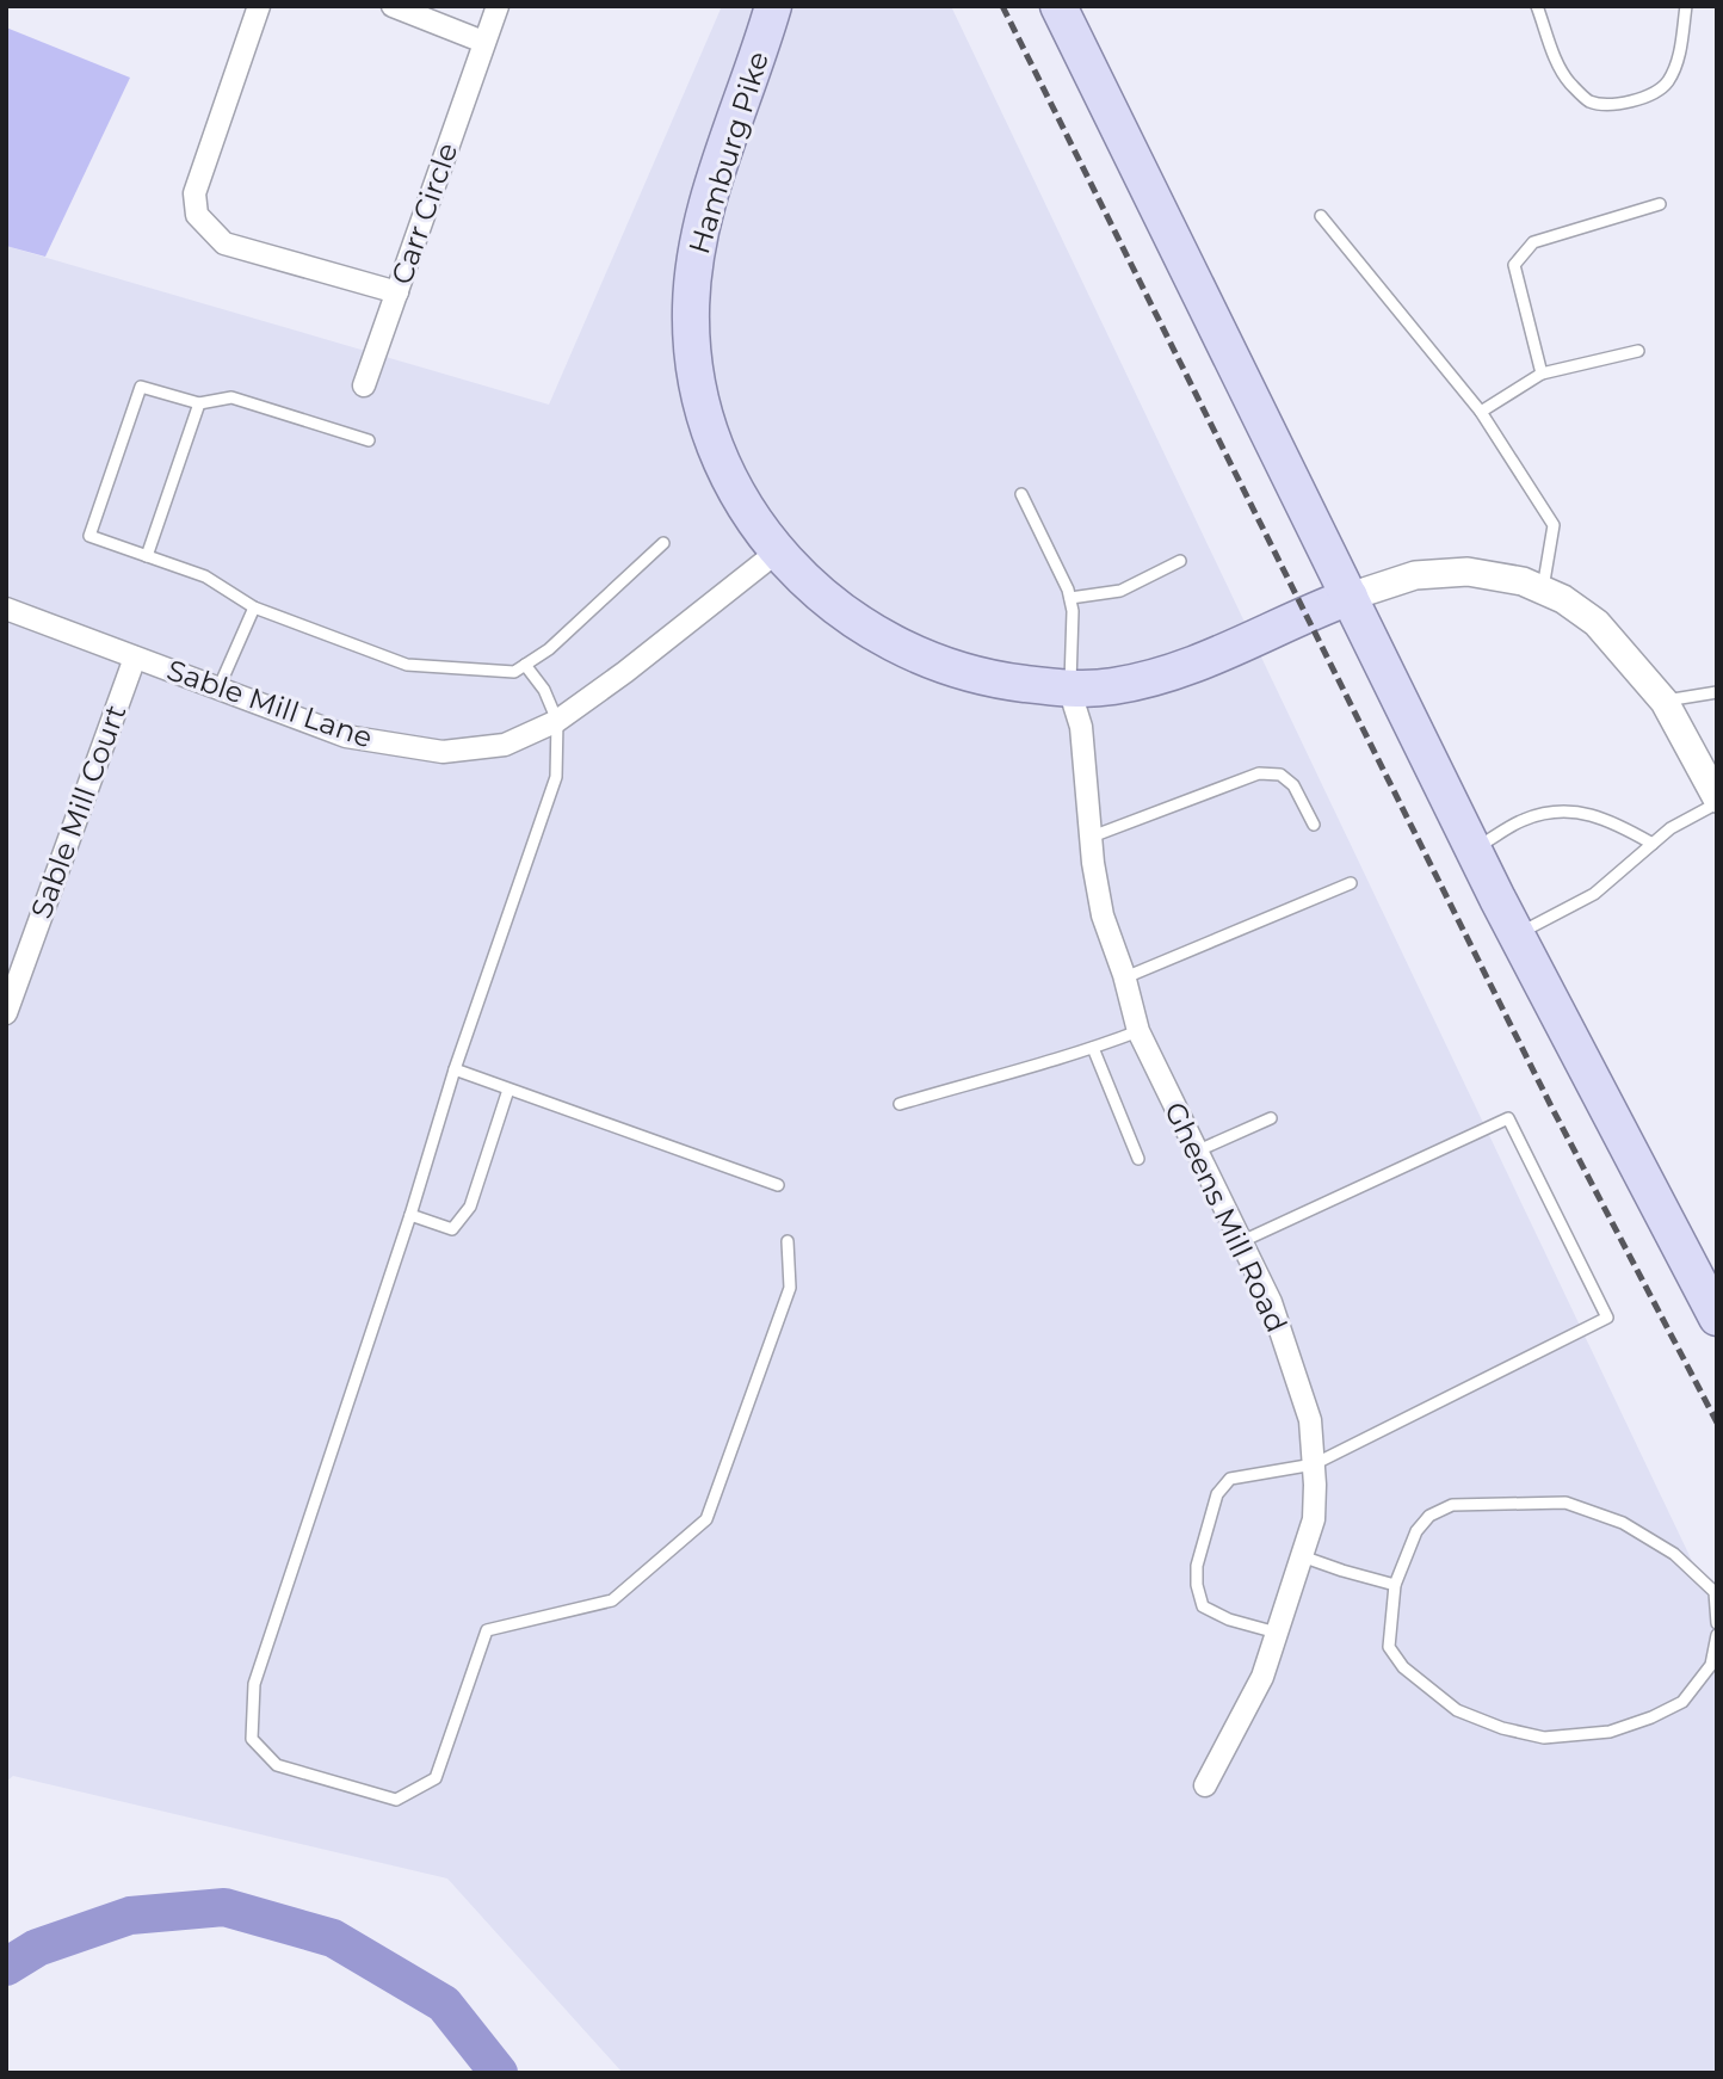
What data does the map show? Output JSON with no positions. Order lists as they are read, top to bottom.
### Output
{
  "streets": {
    "main road": ["Hamburg Pike"],
    "street": [
      "Carr Circle",
      "Sable Mill Lane",
      "Sable Mill Court",
      "Gheens Mill Road"
    ]
  },
  "crossings": [
    ["Hamburg Pike", "Sable Mill Lane"],
    ["Hamburg Pike", "Gheens Mill Road"],
    ["Sable Mill Lane", "Sable Mill Court"]
  ]
}
